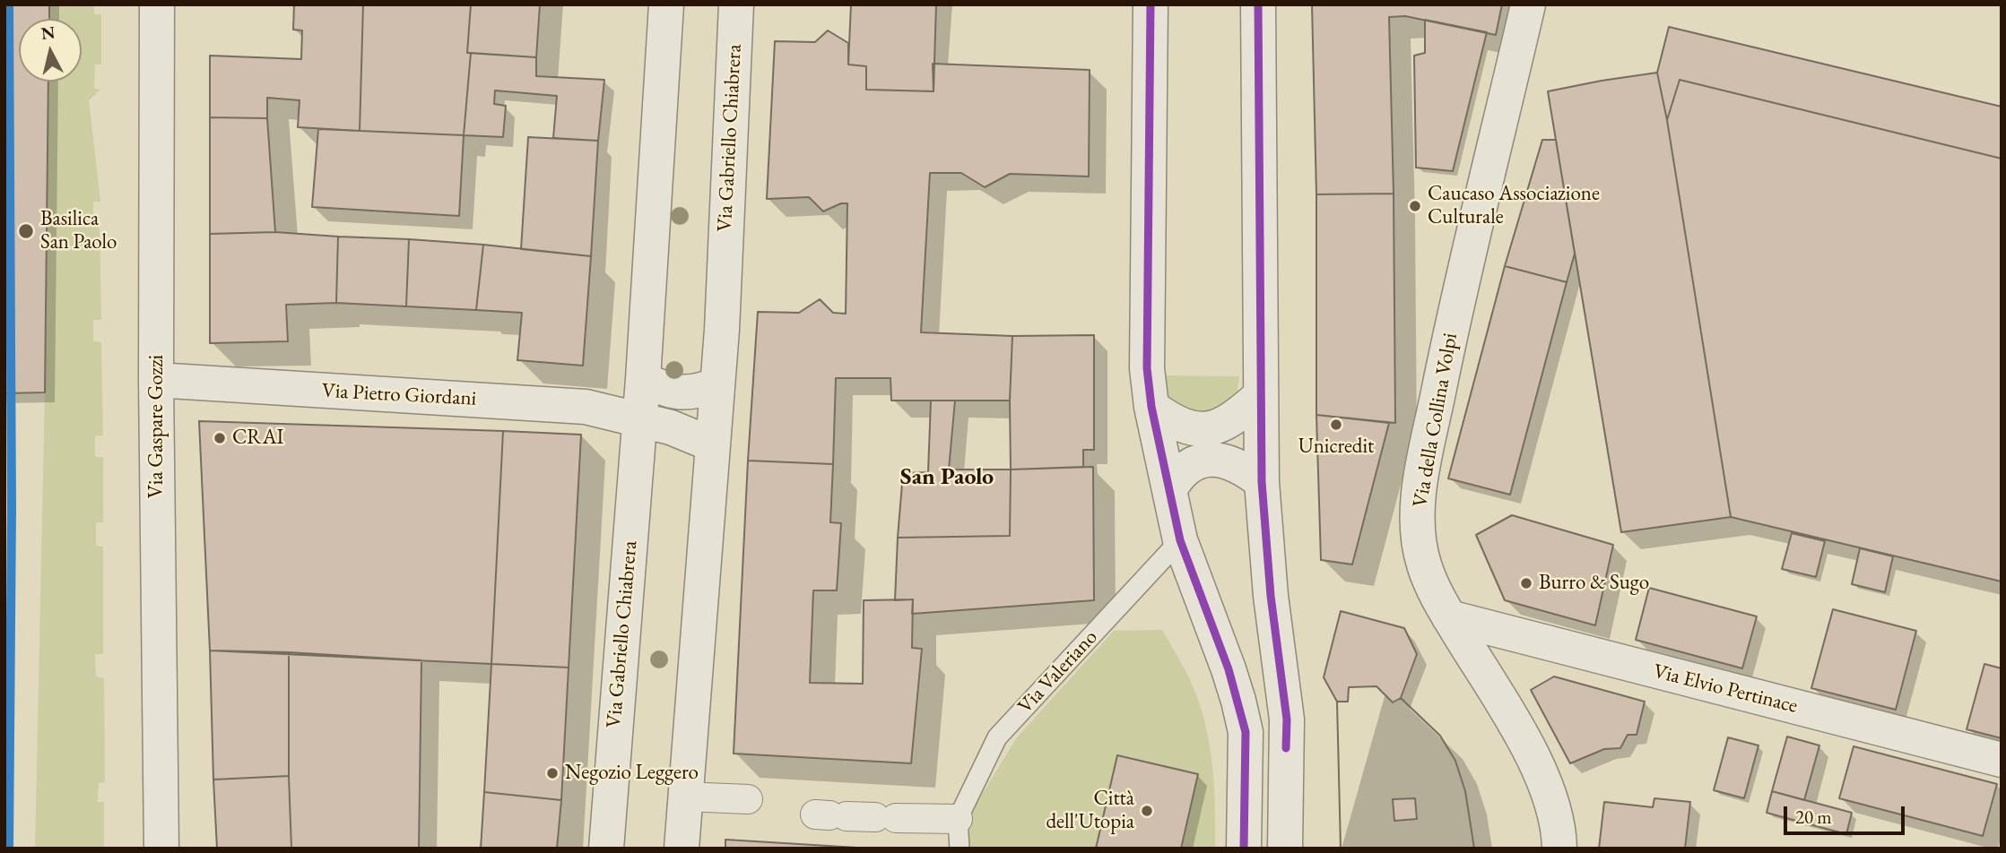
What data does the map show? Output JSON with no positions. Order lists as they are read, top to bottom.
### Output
{
  "streets": {
    "street": [
      "Via Gabriello Chiabrera",
      "Via Pietro Giordani",
      "Via della Collina Volpi",
      "Via Gaspare Gozzi",
      "Via Elvio Pertinace"
    ],
    "lane": ["Via Valeriano"]
  },
  "crossings": [
    ["Via Gabriello Chiabrera", "Via Pietro Giordani"],
    ["Via Pietro Giordani", "Via Gaspare Gozzi"],
    ["Via della Collina Volpi", "Via Elvio Pertinace"]
  ],
  "districts": ["San Paolo"],
  "places": [
    "Caucaso Associazione Culturale",
    "Basilica San Paolo",
    "Unicredit",
    "CRAI",
    "Burro & Sugo",
    "Negozio Leggero",
    "Città dell'Utopia"
  ],
  "scale_bar": "20 m",
  "north": "top"
}
